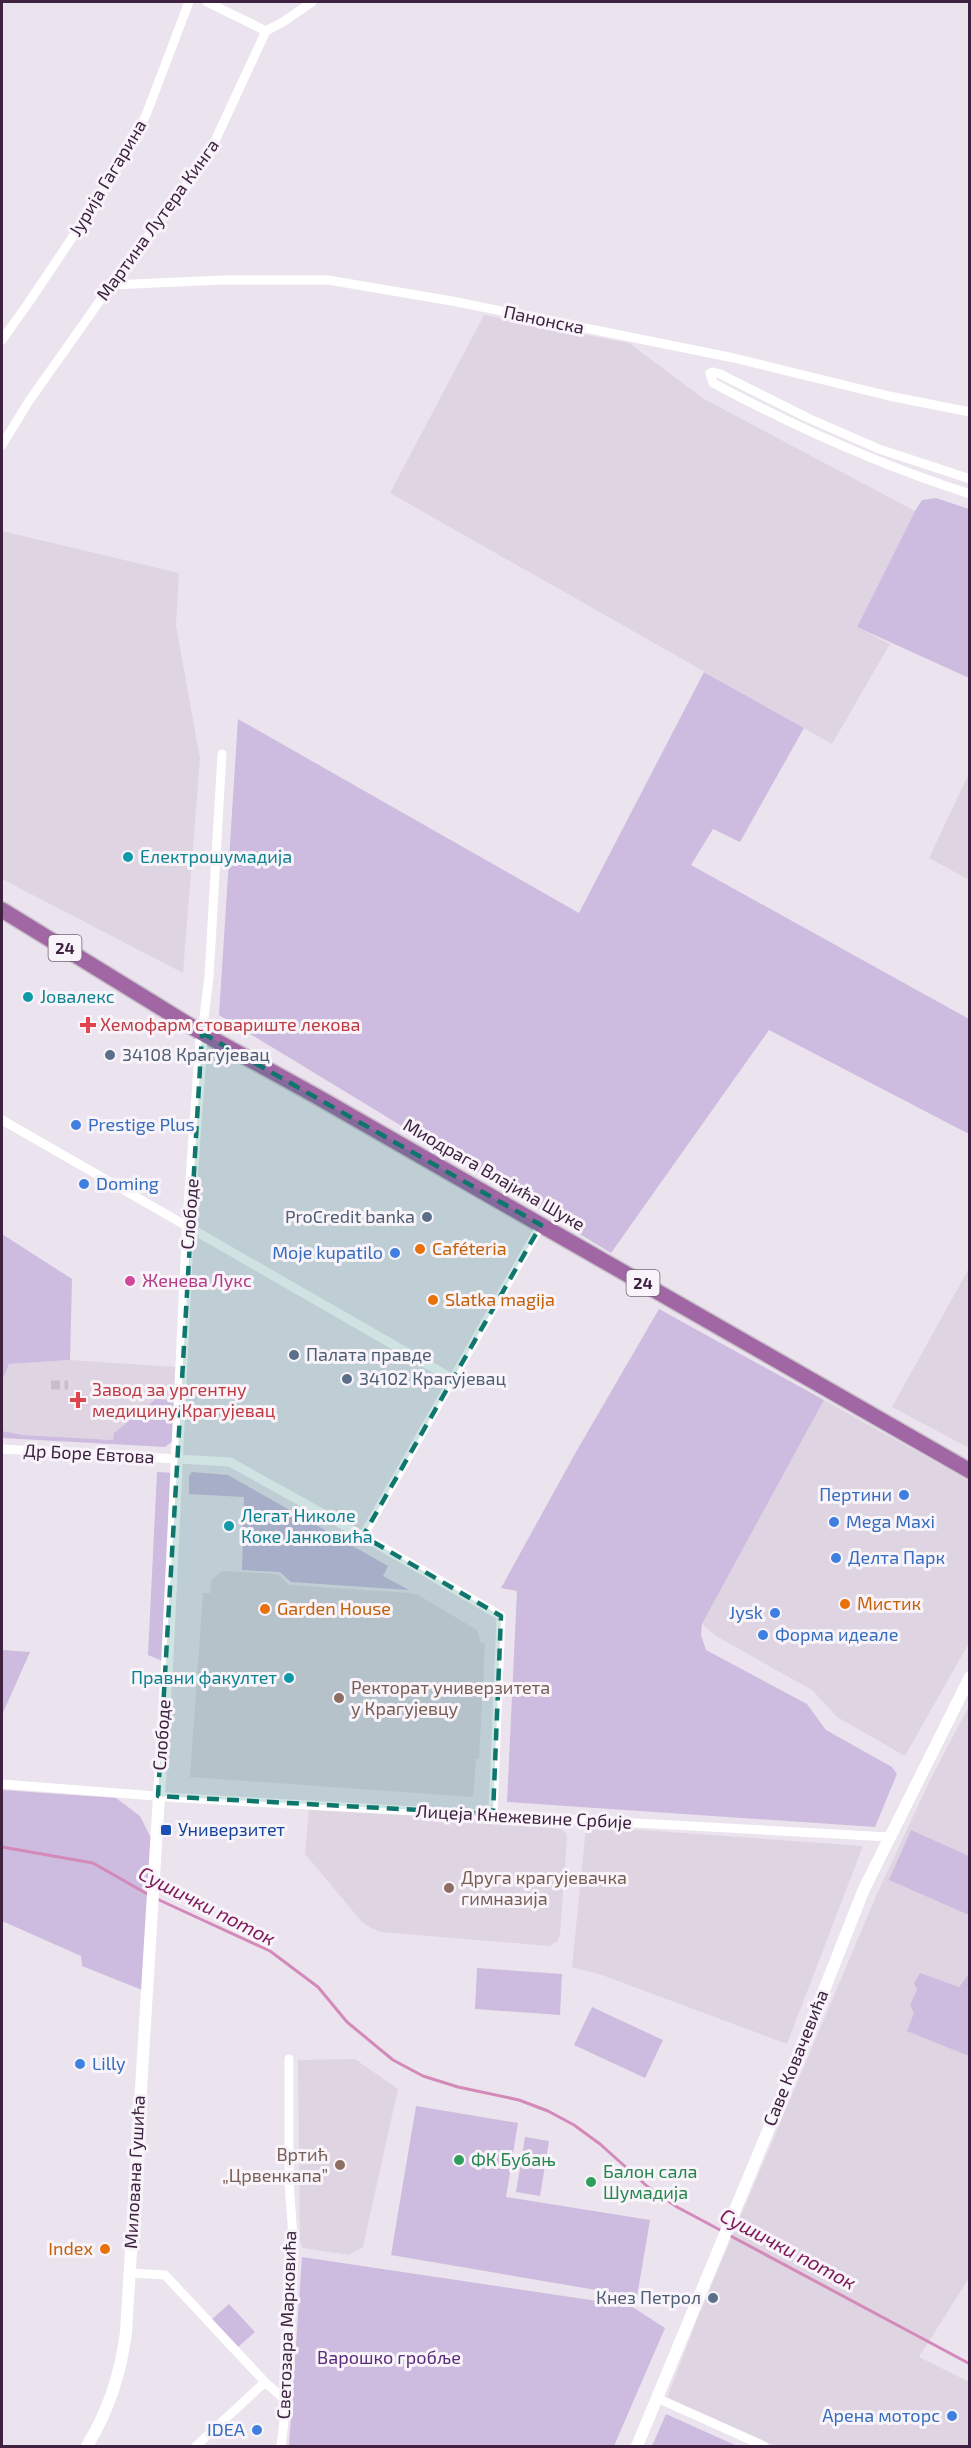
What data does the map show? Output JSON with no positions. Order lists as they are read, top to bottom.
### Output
{
  "streets": {
    "main road": ["24", "Миодрага Влајића Шуке"],
    "street": [
      "Јурија Гагарина",
      "Мартина Лутера Кинга",
      "Панонска",
      "Слободе",
      "Др Боре Евтова",
      "Лицеја Кнежевине Србије",
      "Саве Ковачевића",
      "Милована Гушића",
      "Светозара Марковића"
    ]
  },
  "crossings": [
    ["Мартина Лутера Кинга", "Панонска"],
    ["Миодрага Влајића Шуке", "Слободе"],
    ["Слободе", "Др Боре Евтова"],
    ["Слободе", "Лицеја Кнежевине Србије"],
    ["Слободе", "Милована Гушића"],
    ["Др Боре Евтова", "Лицеја Кнежевине Србије"],
    ["Лицеја Кнежевине Србије", "Саве Ковачевића"]
  ],
  "water": ["Сушички поток"],
  "parks": ["Варошко гробље"],
  "places": {
    "other": [
      "Електрошумадија",
      "Јовалекс",
      "34108 Крагујевац",
      "Prestige Plus",
      "Doming",
      "ProCredit banka",
      "Caféteria",
      "Moje kupatilo",
      "Женева Лукс",
      "Slatka magija",
      "Палата правде",
      "34102 Крагујевац",
      "Пертини",
      "Mega Maxi",
      "Легат Николе Коке Јанковића",
      "Делта Парк",
      "Мистик",
      "Garden House",
      "Jysk",
      "Форма идеале",
      "Правни факултет",
      "Ректорат универзитета у Крагујевцу",
      "Друга крагујевачка гимназија",
      "Lilly",
      "ФК Бубањ",
      "Вртић „Црвенкапа”",
      "Балон сала Шумадија",
      "Index",
      "Кнез Петрол",
      "Арена моторс",
      "IDEA"
    ],
    "health": ["Хемофарм стовариште лекова", "Завод за ургентну медицину Крагујевац"],
    "transit": ["Универзитет"]
  }
}
